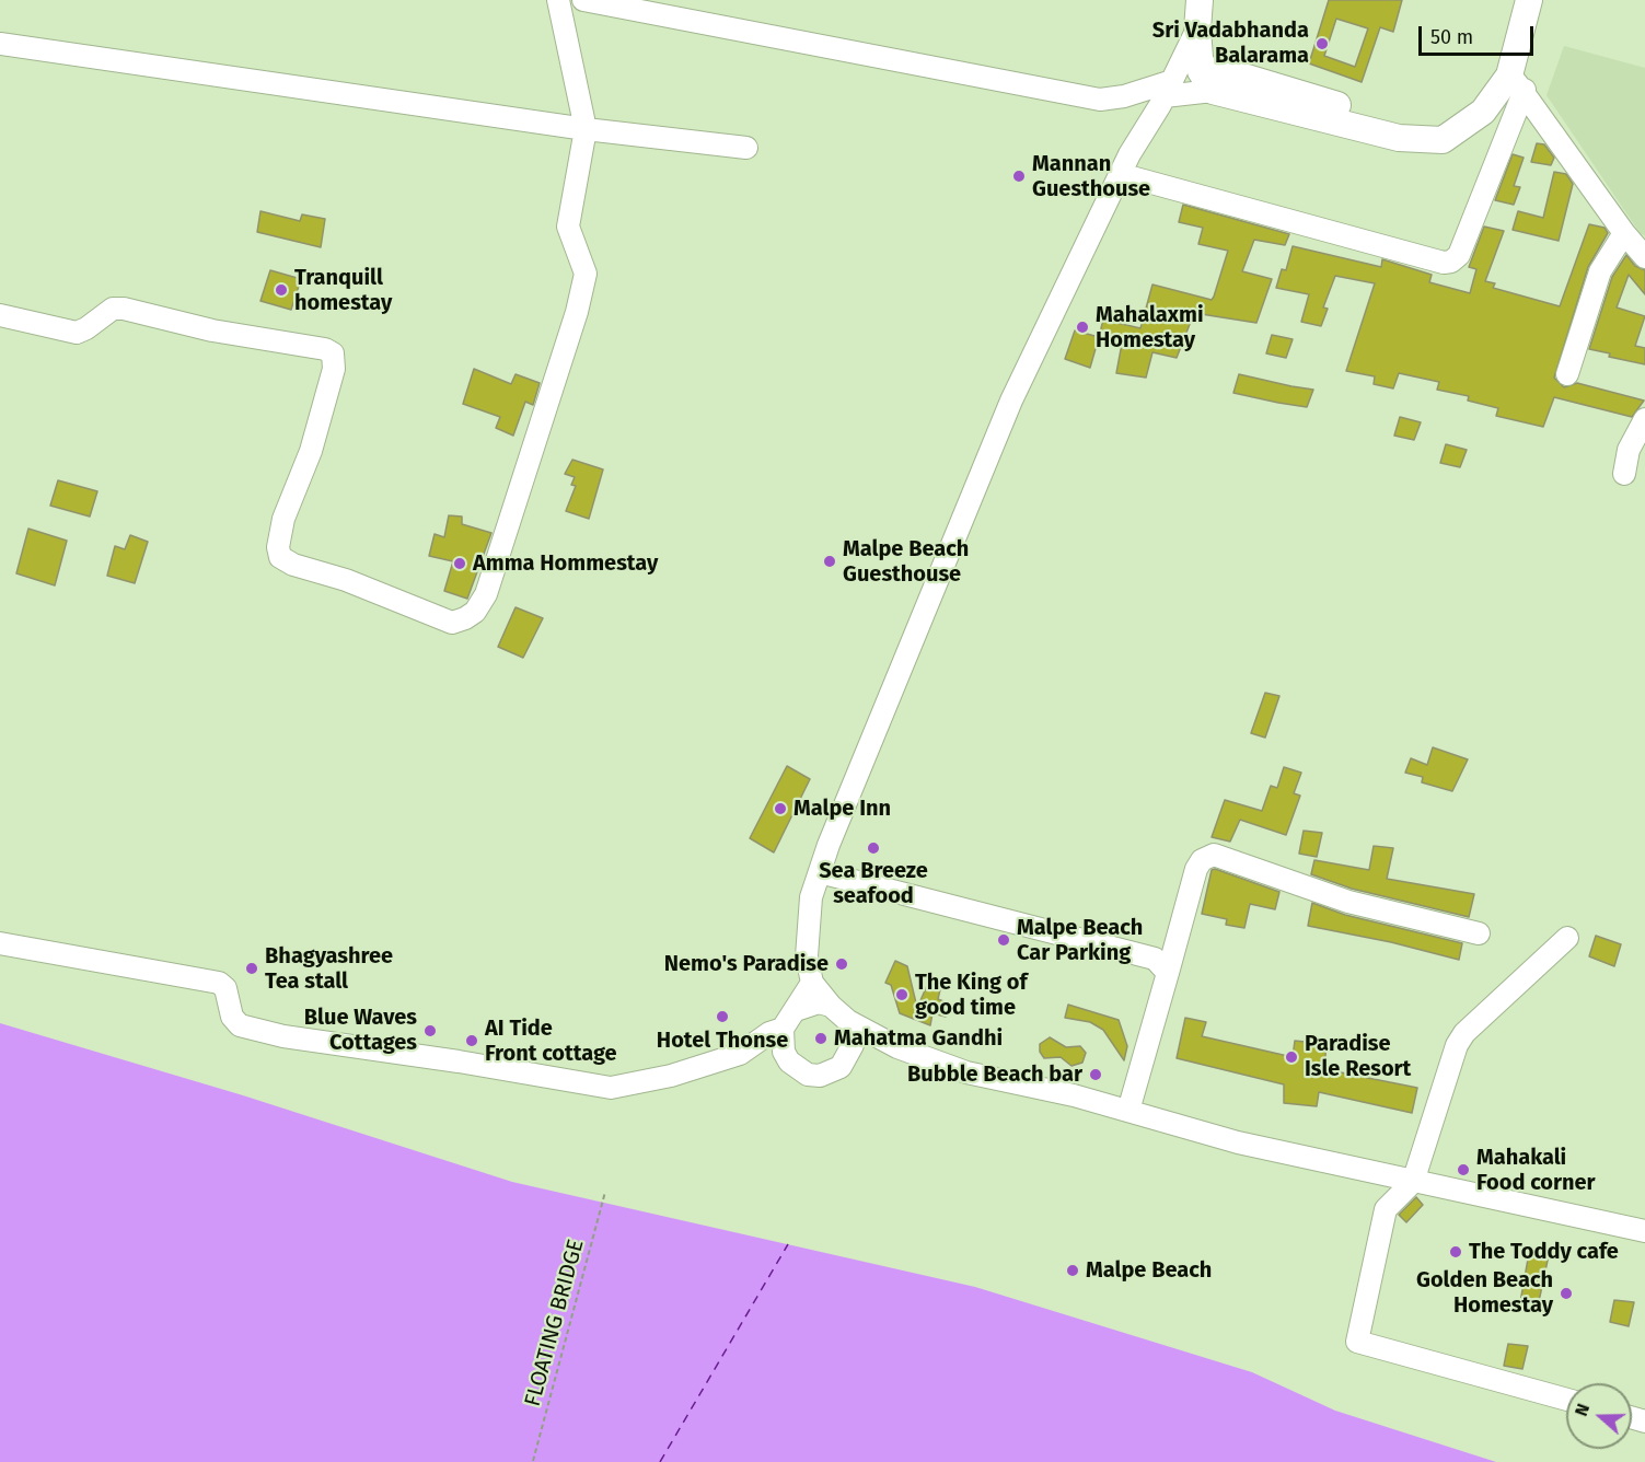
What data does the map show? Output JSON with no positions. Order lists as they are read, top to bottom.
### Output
{
  "streets": {
    "path": ["FLOATING BRIDGE"]
  },
  "places": [
    "Sri Vadabhanda Balarama",
    "Mannan Guesthouse",
    "Tranquill homestay",
    "Mahalaxmi Homestay",
    "Malpe Beach Guesthouse",
    "Amma Hommestay",
    "Malpe Inn",
    "Sea Breeze seafood",
    "Malpe Beach Car Parking",
    "Nemo's Paradise",
    "Bhagyashree Tea stall",
    "The King of good time",
    "Hotel Thonse",
    "Blue Waves Cottages",
    "Mahatma Gandhi",
    "AI Tide Front cottage",
    "Paradise Isle Resort",
    "Bubble Beach bar",
    "Mahakali Food corner",
    "The Toddy cafe",
    "Malpe Beach",
    "Golden Beach Homestay"
  ],
  "scale_bar": "50 m",
  "north": "left"
}
